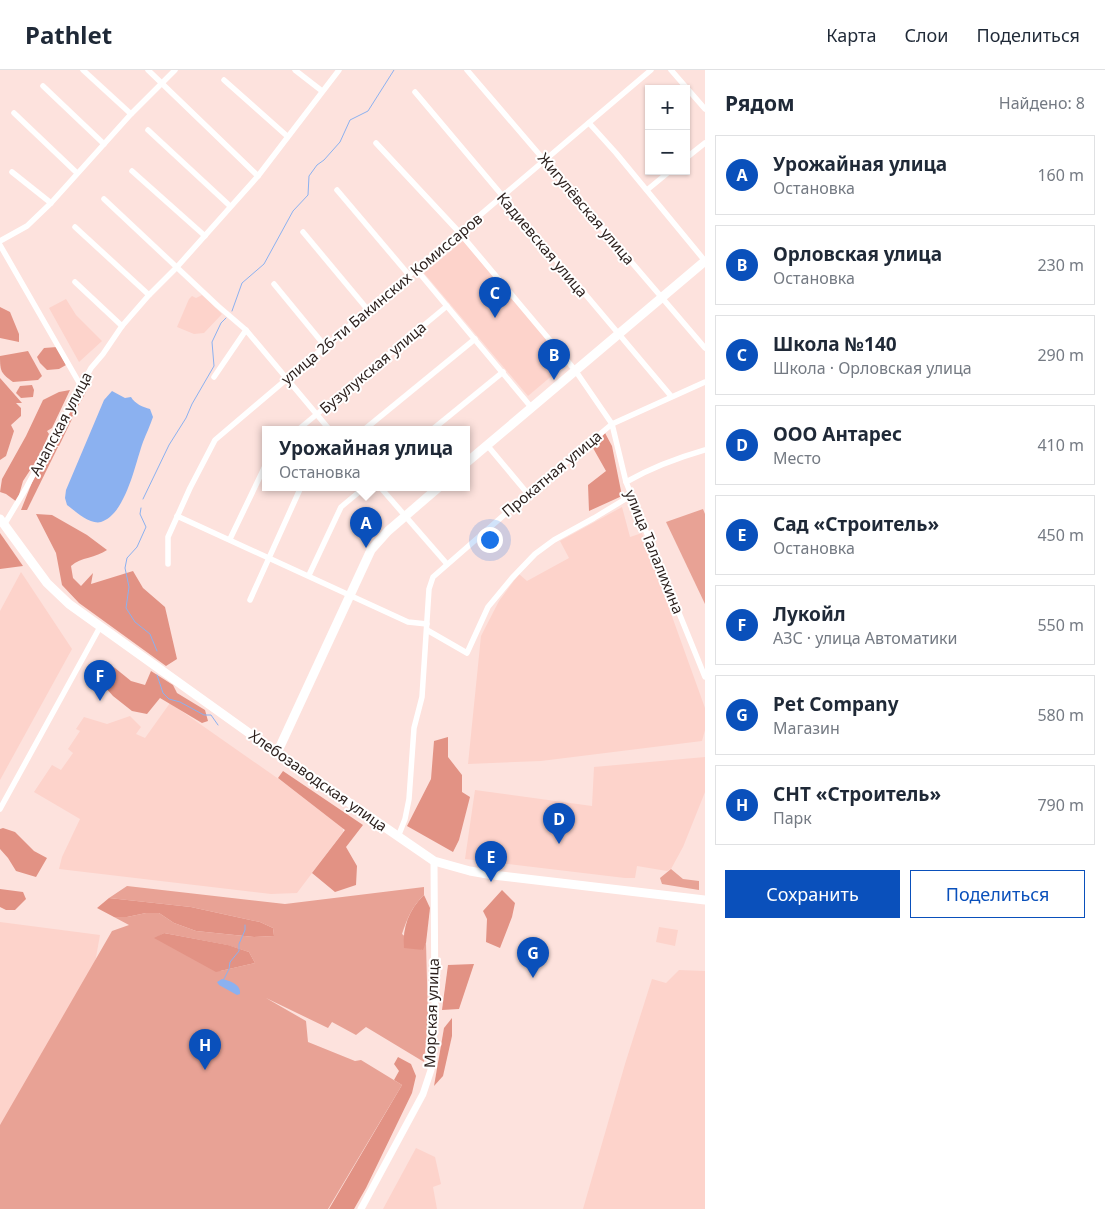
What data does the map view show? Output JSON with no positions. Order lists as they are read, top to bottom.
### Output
{
  "streets": {
    "main road": ["Хлебозаводская улица"],
    "street": [
      "Жигулёвская улица",
      "Кадиевская улица",
      "улица 26-ти Бакинских Комиссаров",
      "Бузулукская улица",
      "Анапская улица",
      "Прокатная улица",
      "улица Талалихина",
      "Морская улица"
    ]
  },
  "crossings": [
    ["Жигулёвская улица", "улица 26-ти Бакинских Комиссаров"],
    ["Кадиевская улица", "улица 26-ти Бакинских Комиссаров"],
    ["Кадиевская улица", "Прокатная улица"],
    ["Анапская улица", "Хлебозаводская улица"],
    ["Прокатная улица", "улица Талалихина"],
    ["Прокатная улица", "Хлебозаводская улица"],
    ["Хлебозаводская улица", "Морская улица"]
  ],
  "page": {
    "header": "Pathlet",
    "nav": ["Карта", "Слои", "Поделиться"],
    "heading": ["Рядом", "Найдено: 8"],
    "map_buttons": ["+", "−"],
    "list": [
      {
        "mark": "A",
        "name": "Урожайная улица",
        "note": "Остановка",
        "value": "160 m"
      },
      {
        "mark": "B",
        "name": "Орловская улица",
        "note": "Остановка",
        "value": "230 m"
      },
      {
        "mark": "C",
        "name": "Школа №140",
        "note": "Школа · Орловская улица",
        "value": "290 m"
      },
      {
        "mark": "D",
        "name": "ООО Антарес",
        "note": "Место",
        "value": "410 m"
      },
      {
        "mark": "E",
        "name": "Сад «Строитель»",
        "note": "Остановка",
        "value": "450 m"
      },
      {
        "mark": "F",
        "name": "Лукойл",
        "note": "АЗС · улица Автоматики",
        "value": "550 m"
      },
      {
        "mark": "G",
        "name": "Pet Company",
        "note": "Магазин",
        "value": "580 m"
      },
      {
        "mark": "H",
        "name": "СНТ «Строитель»",
        "note": "Парк",
        "value": "790 m"
      }
    ],
    "pins": [
      "C",
      "B",
      "A",
      "F",
      "D",
      "E",
      "G",
      "H"
    ],
    "popup": ["Урожайная улица", "Остановка"],
    "buttons": ["Сохранить", "Поделиться"]
  }
}
